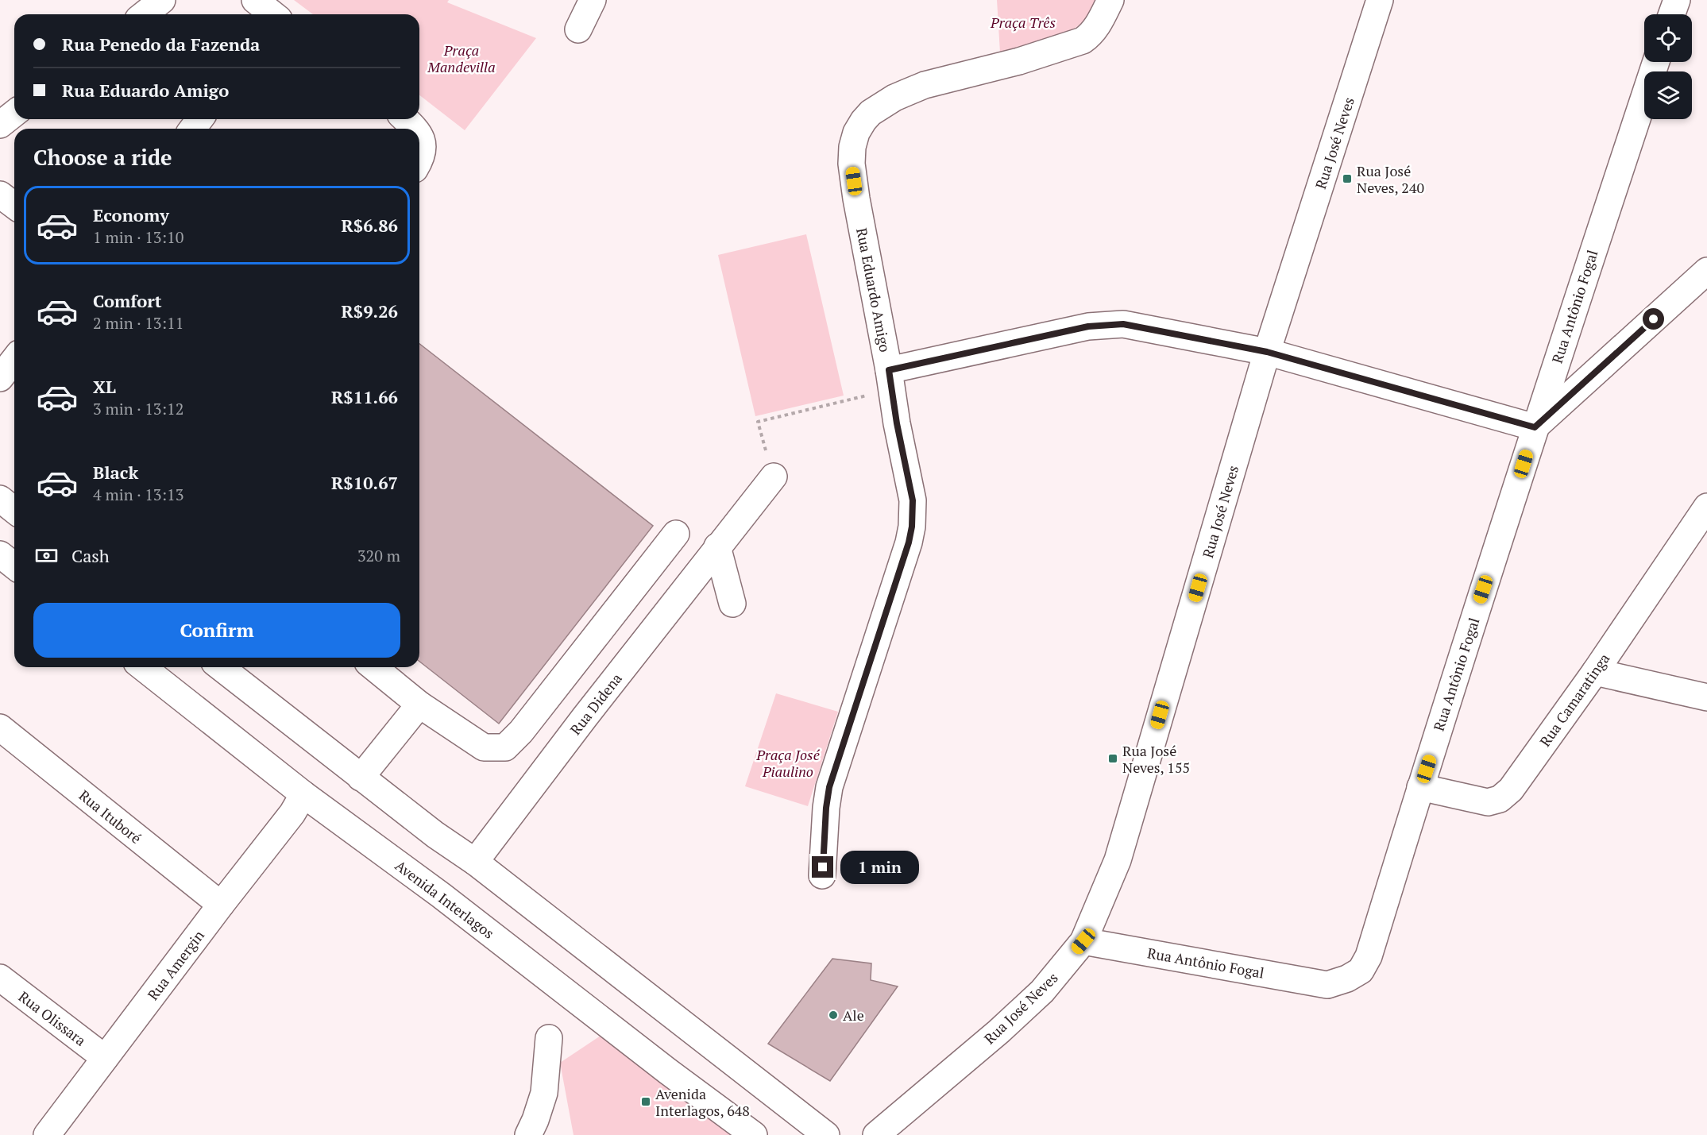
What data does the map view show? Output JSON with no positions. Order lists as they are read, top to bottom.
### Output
{
  "streets": {
    "street": [
      "Rua José Neves",
      "Rua Eduardo Amigo",
      "Rua Antônio Fogal",
      "Rua Camaratinga",
      "Rua Didena",
      "Rua Ituboré",
      "Avenida Interlagos",
      "Rua Amergin",
      "Rua Olissara"
    ]
  },
  "crossings": [
    ["Rua José Neves", "Rua Antônio Fogal"],
    ["Rua Antônio Fogal", "Rua Camaratinga"],
    ["Rua Ituboré", "Rua Amergin"],
    ["Avenida Interlagos", "Rua Amergin"],
    ["Rua Amergin", "Rua Olissara"]
  ],
  "parks": ["Praça Três", "Praça Mandevilla", "Praça José Piaulino"],
  "places": {
    "transit": ["Rua José Neves, 240", "Rua José Neves, 155", "Avenida Interlagos, 648"],
    "other": ["Ale"]
  },
  "page": {
    "banner": ["Rua Penedo da Fazenda", "Rua Eduardo Amigo"],
    "heading": "Choose a ride",
    "list": [
      {
        "name": "Economy",
        "note": "1 min · 13:10",
        "value": "R$6.86"
      },
      {
        "name": "Comfort",
        "note": "2 min · 13:11",
        "value": "R$9.26"
      },
      {
        "name": "XL",
        "note": "3 min · 13:12",
        "value": "R$11.66"
      },
      {
        "name": "Black",
        "note": "4 min · 13:13",
        "value": "R$10.67"
      }
    ],
    "pay": ["Cash", "320 m"],
    "buttons": "Confirm",
    "bubble": "1 min"
  }
}
